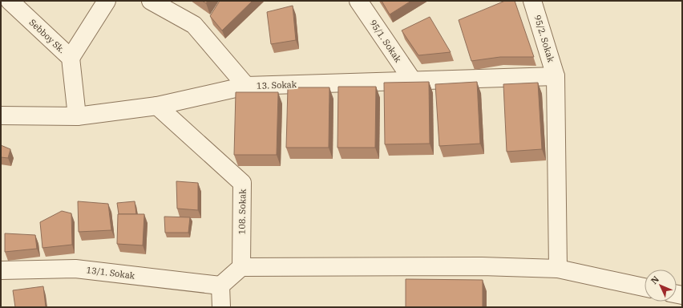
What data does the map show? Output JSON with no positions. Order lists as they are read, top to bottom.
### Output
{
  "streets": {
    "street": [
      "Sebboy Sk.",
      "95/2. Sokak",
      "95/1. Sokak",
      "13. Sokak",
      "108. Sokak",
      "13/1. Sokak"
    ]
  },
  "crossings": [
    ["Sebboy Sk.", "13. Sokak"],
    ["95/2. Sokak", "13. Sokak"],
    ["95/1. Sokak", "13. Sokak"],
    ["13. Sokak", "108. Sokak"]
  ],
  "north": "top left"
}
